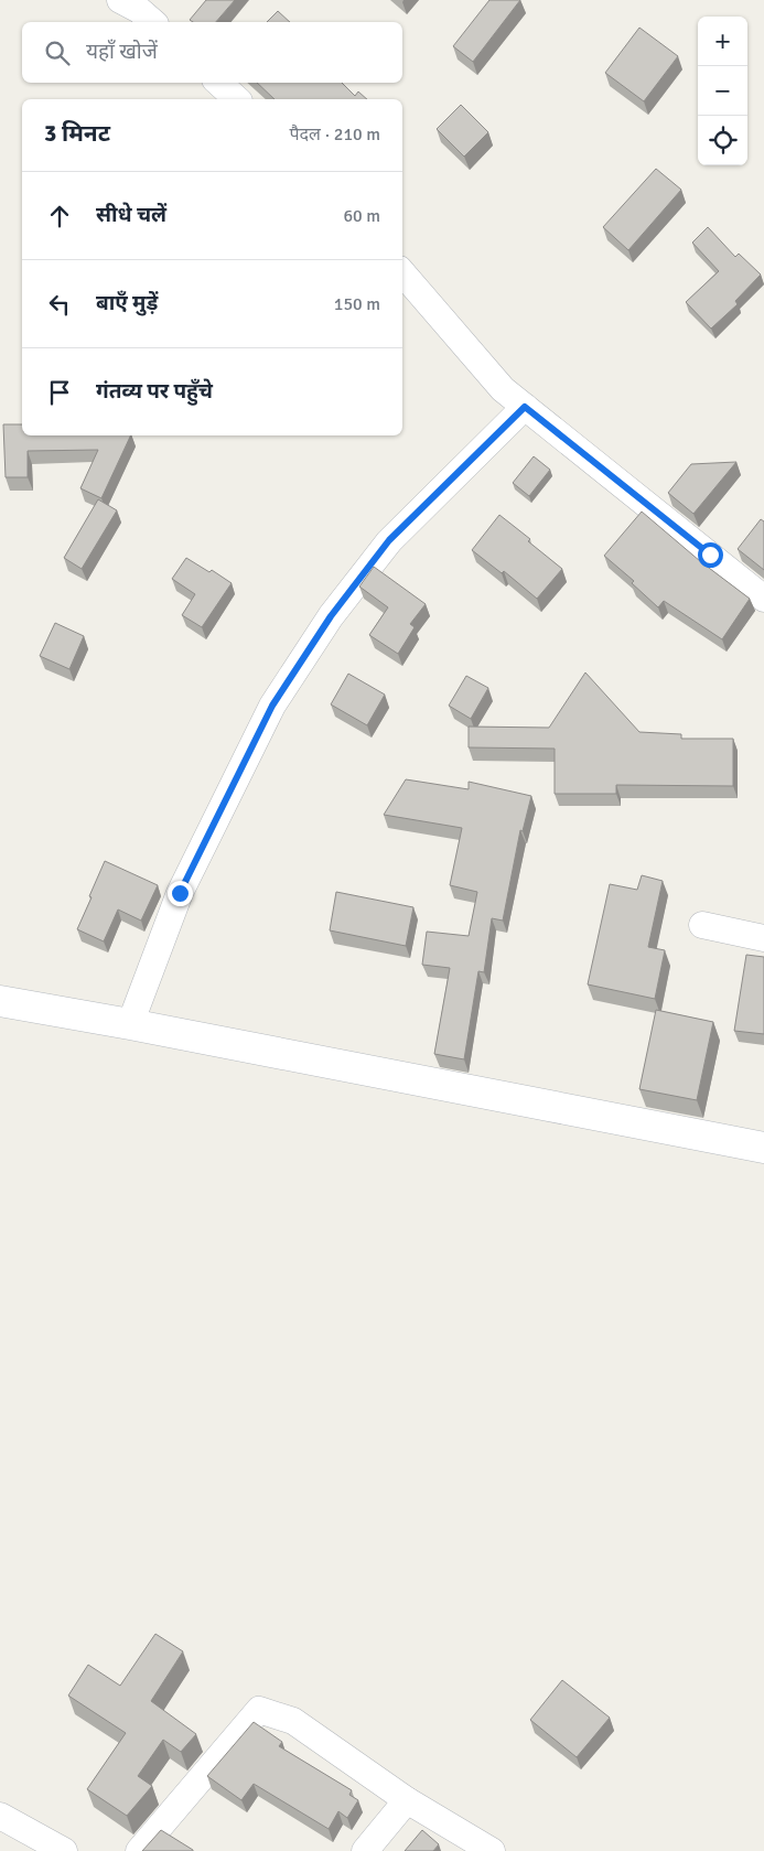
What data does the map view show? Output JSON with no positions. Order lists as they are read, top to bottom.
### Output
{
  "page": {
    "map_buttons": ["+", "−"],
    "search": "यहाँ खोजें",
    "heading": ["3 मिनट", "पैदल · 210 m"],
    "list": [
      ["सीधे चलें", "60 m"],
      ["बाएँ मुड़ें", "150 m"],
      "गंतव्य पर पहुँचे"
    ]
  }
}
